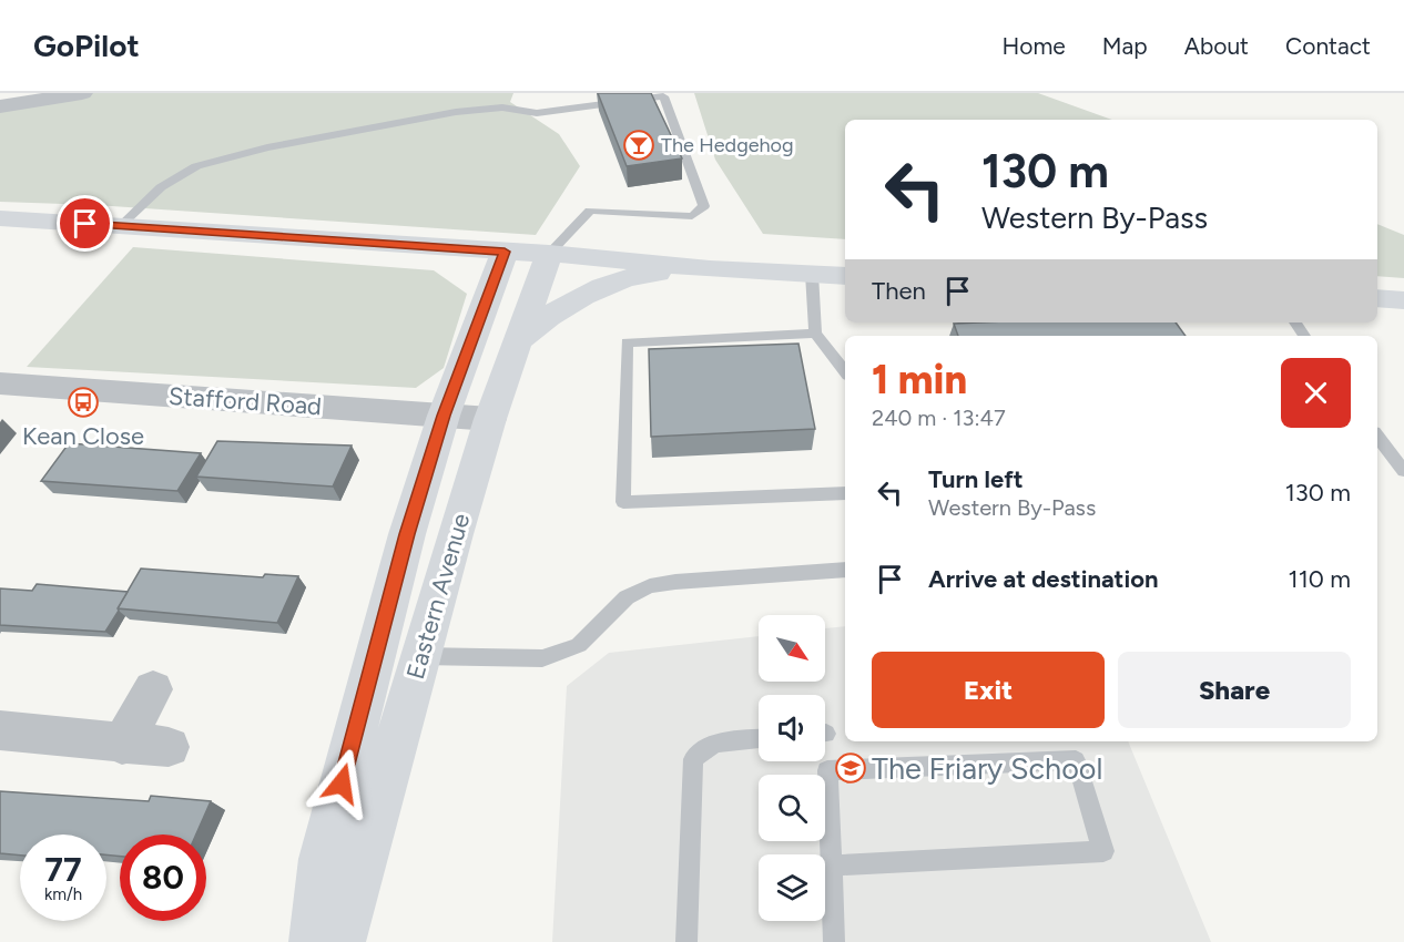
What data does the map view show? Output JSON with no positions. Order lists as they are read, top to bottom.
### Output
{
  "streets": {
    "highway": ["Eastern Avenue"],
    "street": ["Stafford Road"]
  },
  "crossings": [
    ["Stafford Road", "Eastern Avenue"]
  ],
  "places": {
    "bar": ["The Hedgehog"],
    "bus stop": ["Kean Close"],
    "school or university": ["The Friary School"]
  },
  "north": "bottom right",
  "page": {
    "header": "GoPilot",
    "nav": [
      "Home",
      "Map",
      "About",
      "Contact"
    ],
    "turn": ["130 m", "Western By-Pass"],
    "then": "Then",
    "heading": ["1 min", "240 m · 13:47"],
    "list": [
      {
        "name": "Turn left",
        "note": "Western By-Pass",
        "value": "130 m"
      },
      {
        "name": "Arrive at destination",
        "value": "110 m"
      }
    ],
    "buttons": ["Exit", "Share"],
    "speed": "77 km/h",
    "limit": "80"
  }
}
